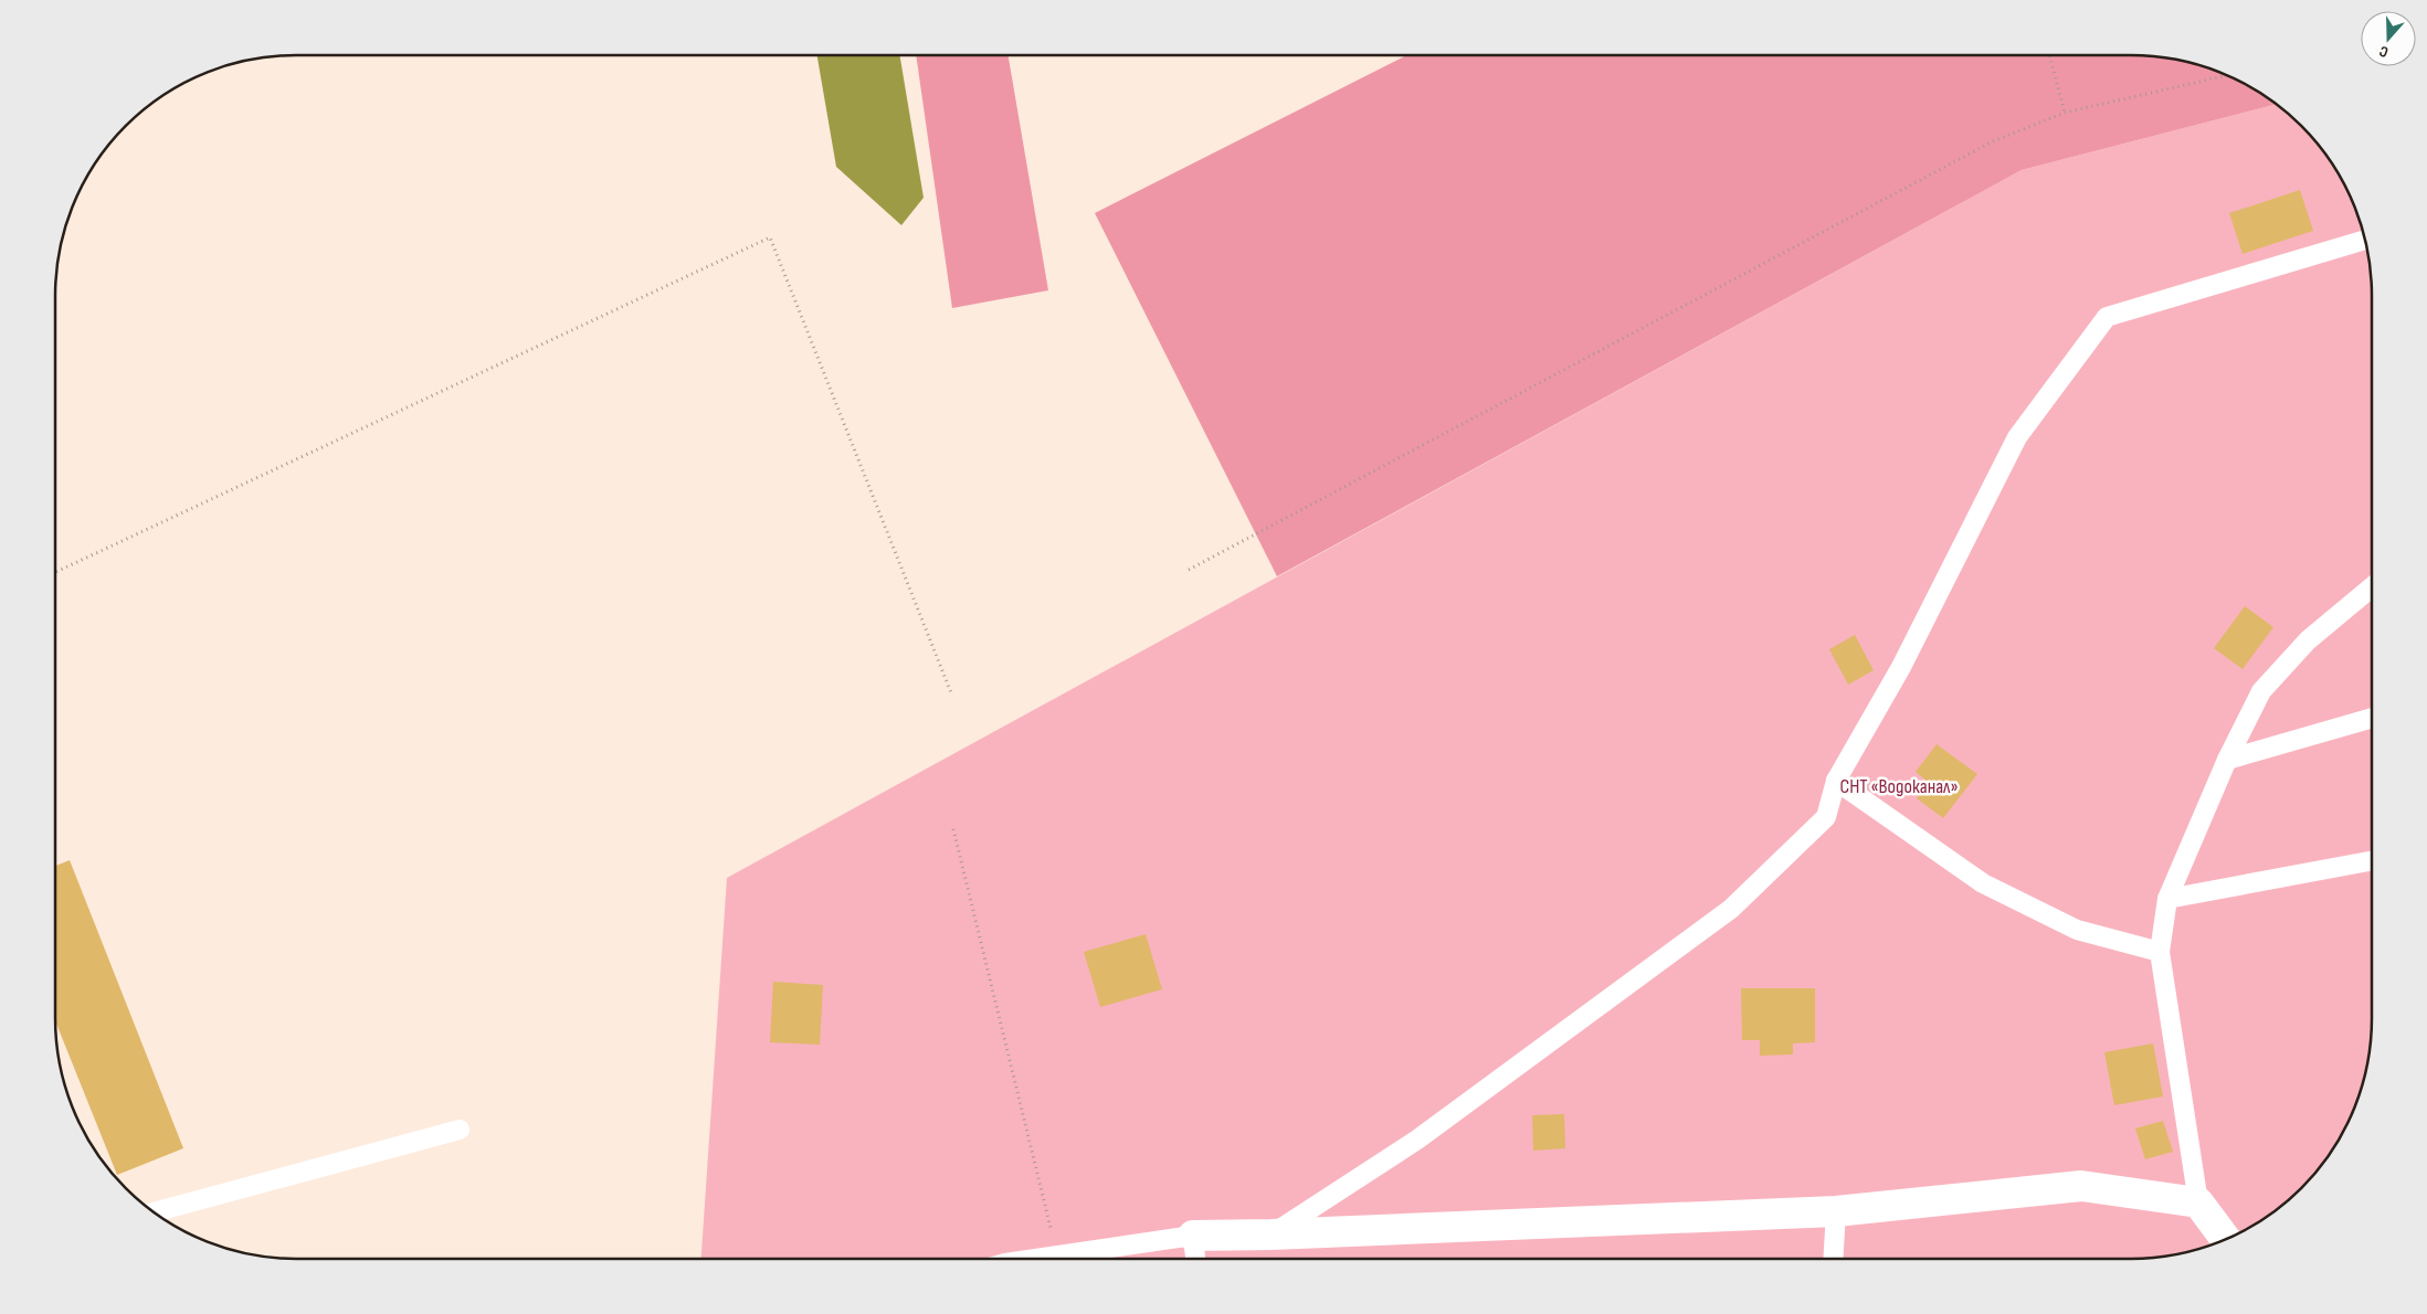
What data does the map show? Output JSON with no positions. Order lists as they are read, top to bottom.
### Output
{
  "parks": ["СНТ «Водоканал»"],
  "north": "bottom"
}
